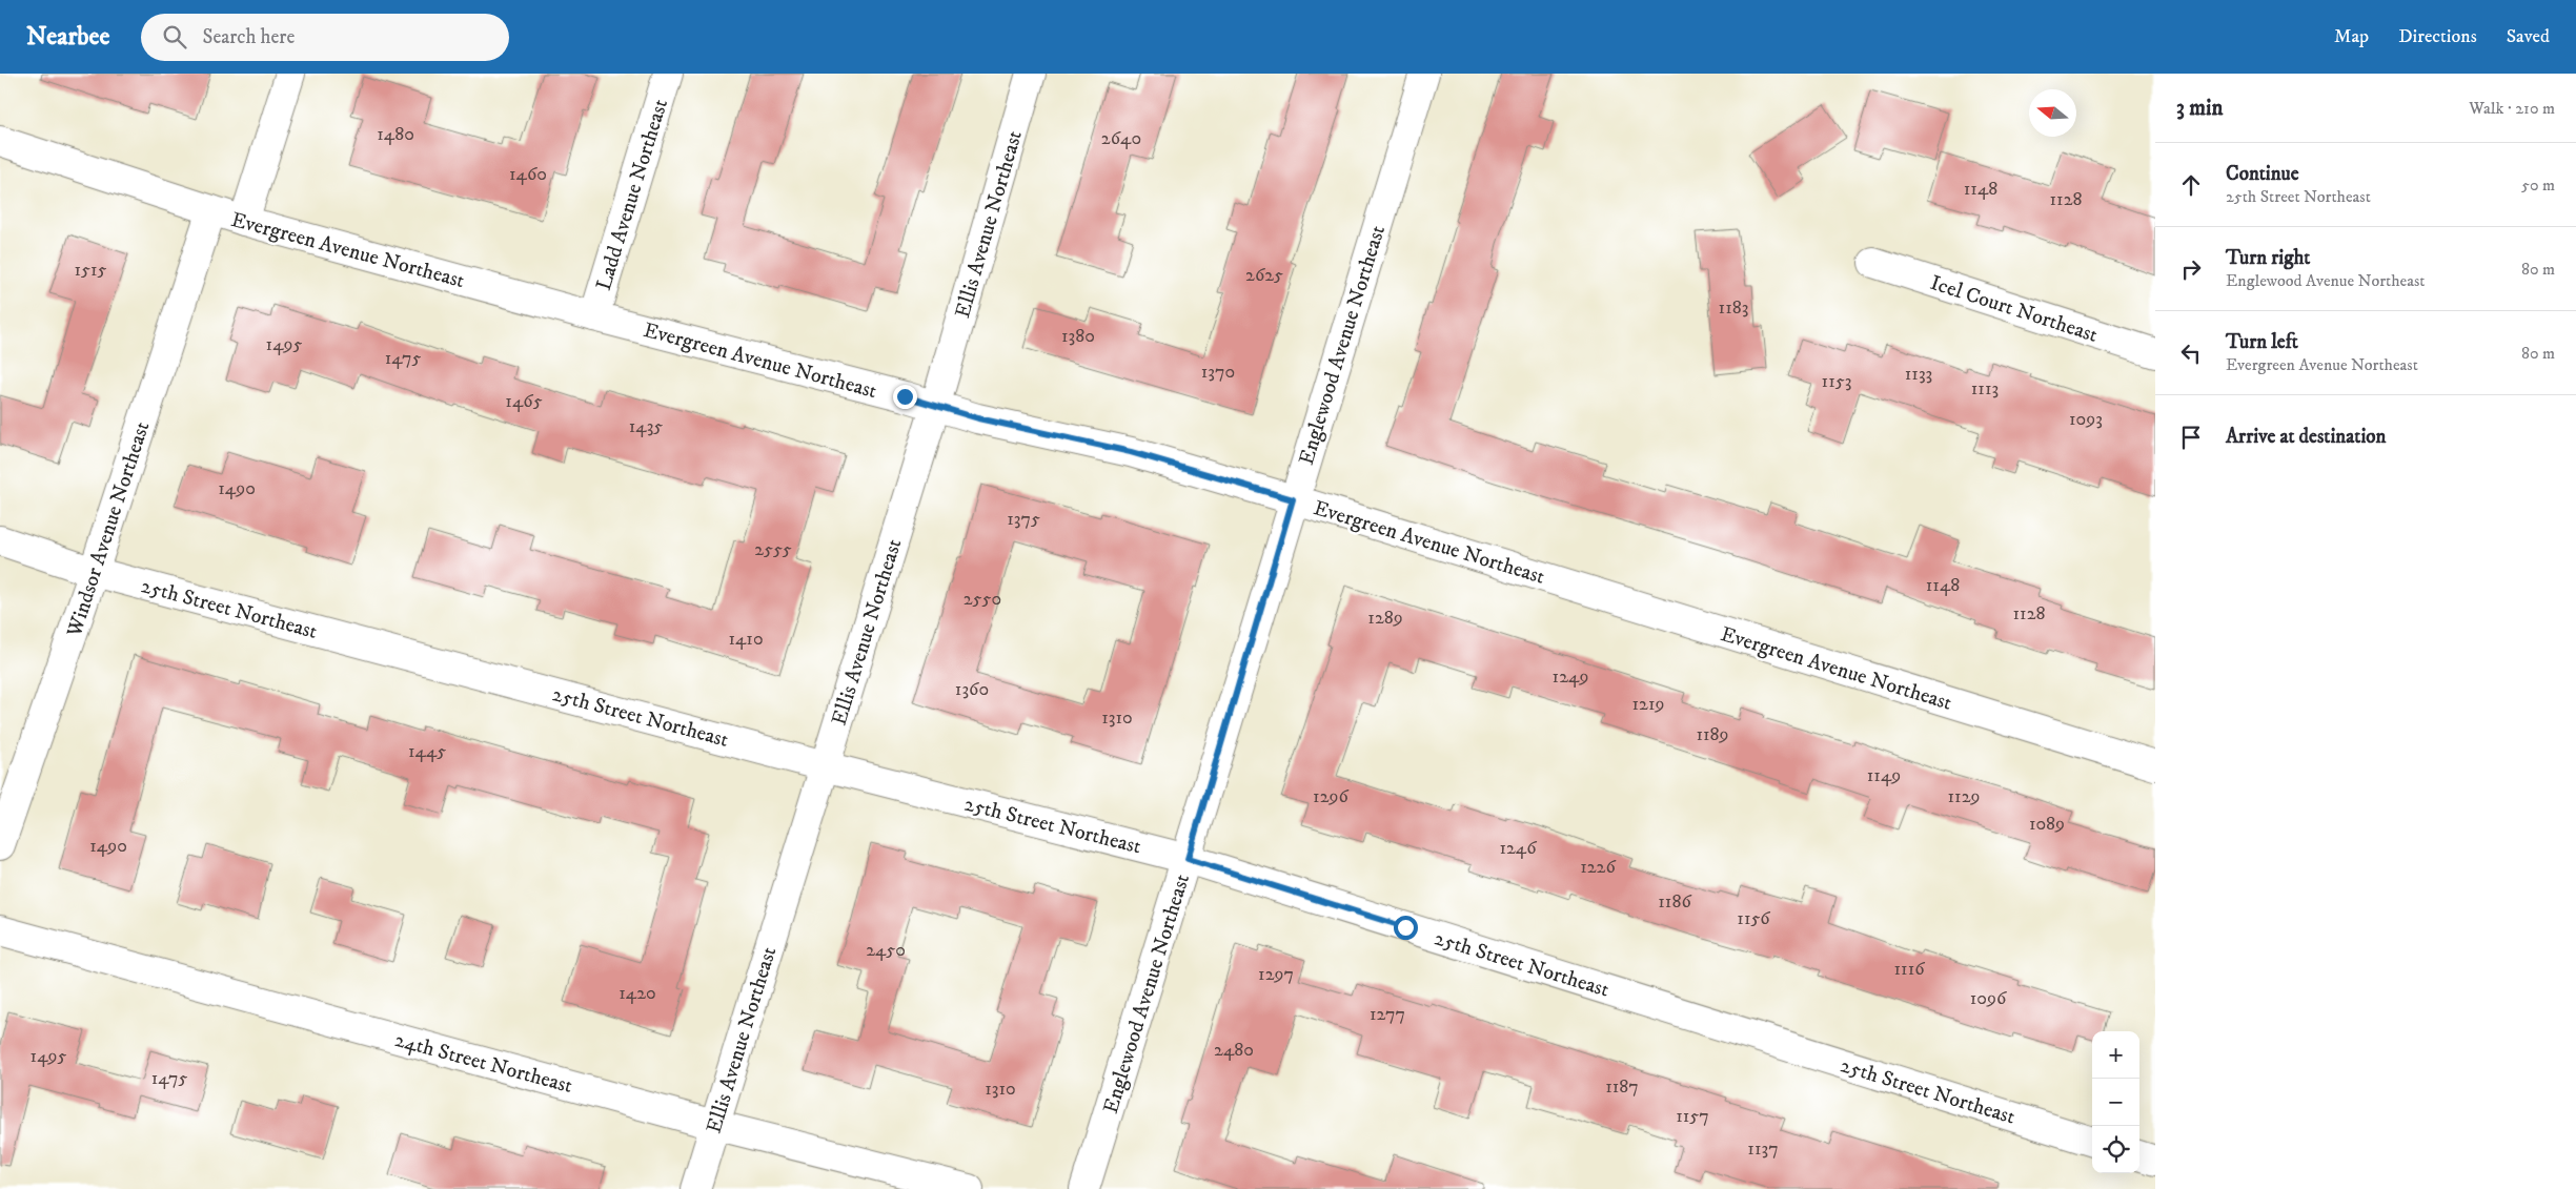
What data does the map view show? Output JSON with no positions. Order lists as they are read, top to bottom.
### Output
{
  "streets": {
    "street": [
      "Ladd Avenue Northeast",
      "Ellis Avenue Northeast",
      "Evergreen Avenue Northeast",
      "Icel Court Northeast",
      "Englewood Avenue Northeast",
      "Windsor Avenue Northeast",
      "25th Street Northeast",
      "24th Street Northeast"
    ]
  },
  "crossings": [
    ["Ladd Avenue Northeast", "Evergreen Avenue Northeast"],
    ["Ellis Avenue Northeast", "Evergreen Avenue Northeast"],
    ["Ellis Avenue Northeast", "25th Street Northeast"],
    ["Ellis Avenue Northeast", "24th Street Northeast"],
    ["Evergreen Avenue Northeast", "Englewood Avenue Northeast"],
    ["Evergreen Avenue Northeast", "Windsor Avenue Northeast"],
    ["Englewood Avenue Northeast", "25th Street Northeast"],
    ["Windsor Avenue Northeast", "25th Street Northeast"]
  ],
  "house_numbers": [
    "1480",
    "2640",
    "1460",
    "1148",
    "1128",
    "1515",
    "2625",
    "1183",
    "1380",
    "1495",
    "1475",
    "1370",
    "1133",
    "1153",
    "1113",
    "1465",
    "1093",
    "1435",
    "1490",
    "1375",
    "2555",
    "1148",
    "2550",
    "1128",
    "1289",
    "1410",
    "1249",
    "1360",
    "1219",
    "1310",
    "1189",
    "1445",
    "1149",
    "1296",
    "1129",
    "1089",
    "1490",
    "1246",
    "1226",
    "1186",
    "1156",
    "2450",
    "1116",
    "1297",
    "1420",
    "1096",
    "1277",
    "2480",
    "1495",
    "1475",
    "1187",
    "1310",
    "1157",
    "1137"
  ],
  "north": "left",
  "page": {
    "header": "Nearbee",
    "search": "Search here",
    "nav": ["Map", "Directions", "Saved"],
    "heading": ["3 min", "Walk · 210 m"],
    "list": [
      ["Continue", "25th Street Northeast", "50 m"],
      ["Turn right", "Englewood Avenue Northeast", "80 m"],
      ["Turn left", "Evergreen Avenue Northeast", "80 m"],
      "Arrive at destination"
    ],
    "map_buttons": ["+", "−"]
  }
}
